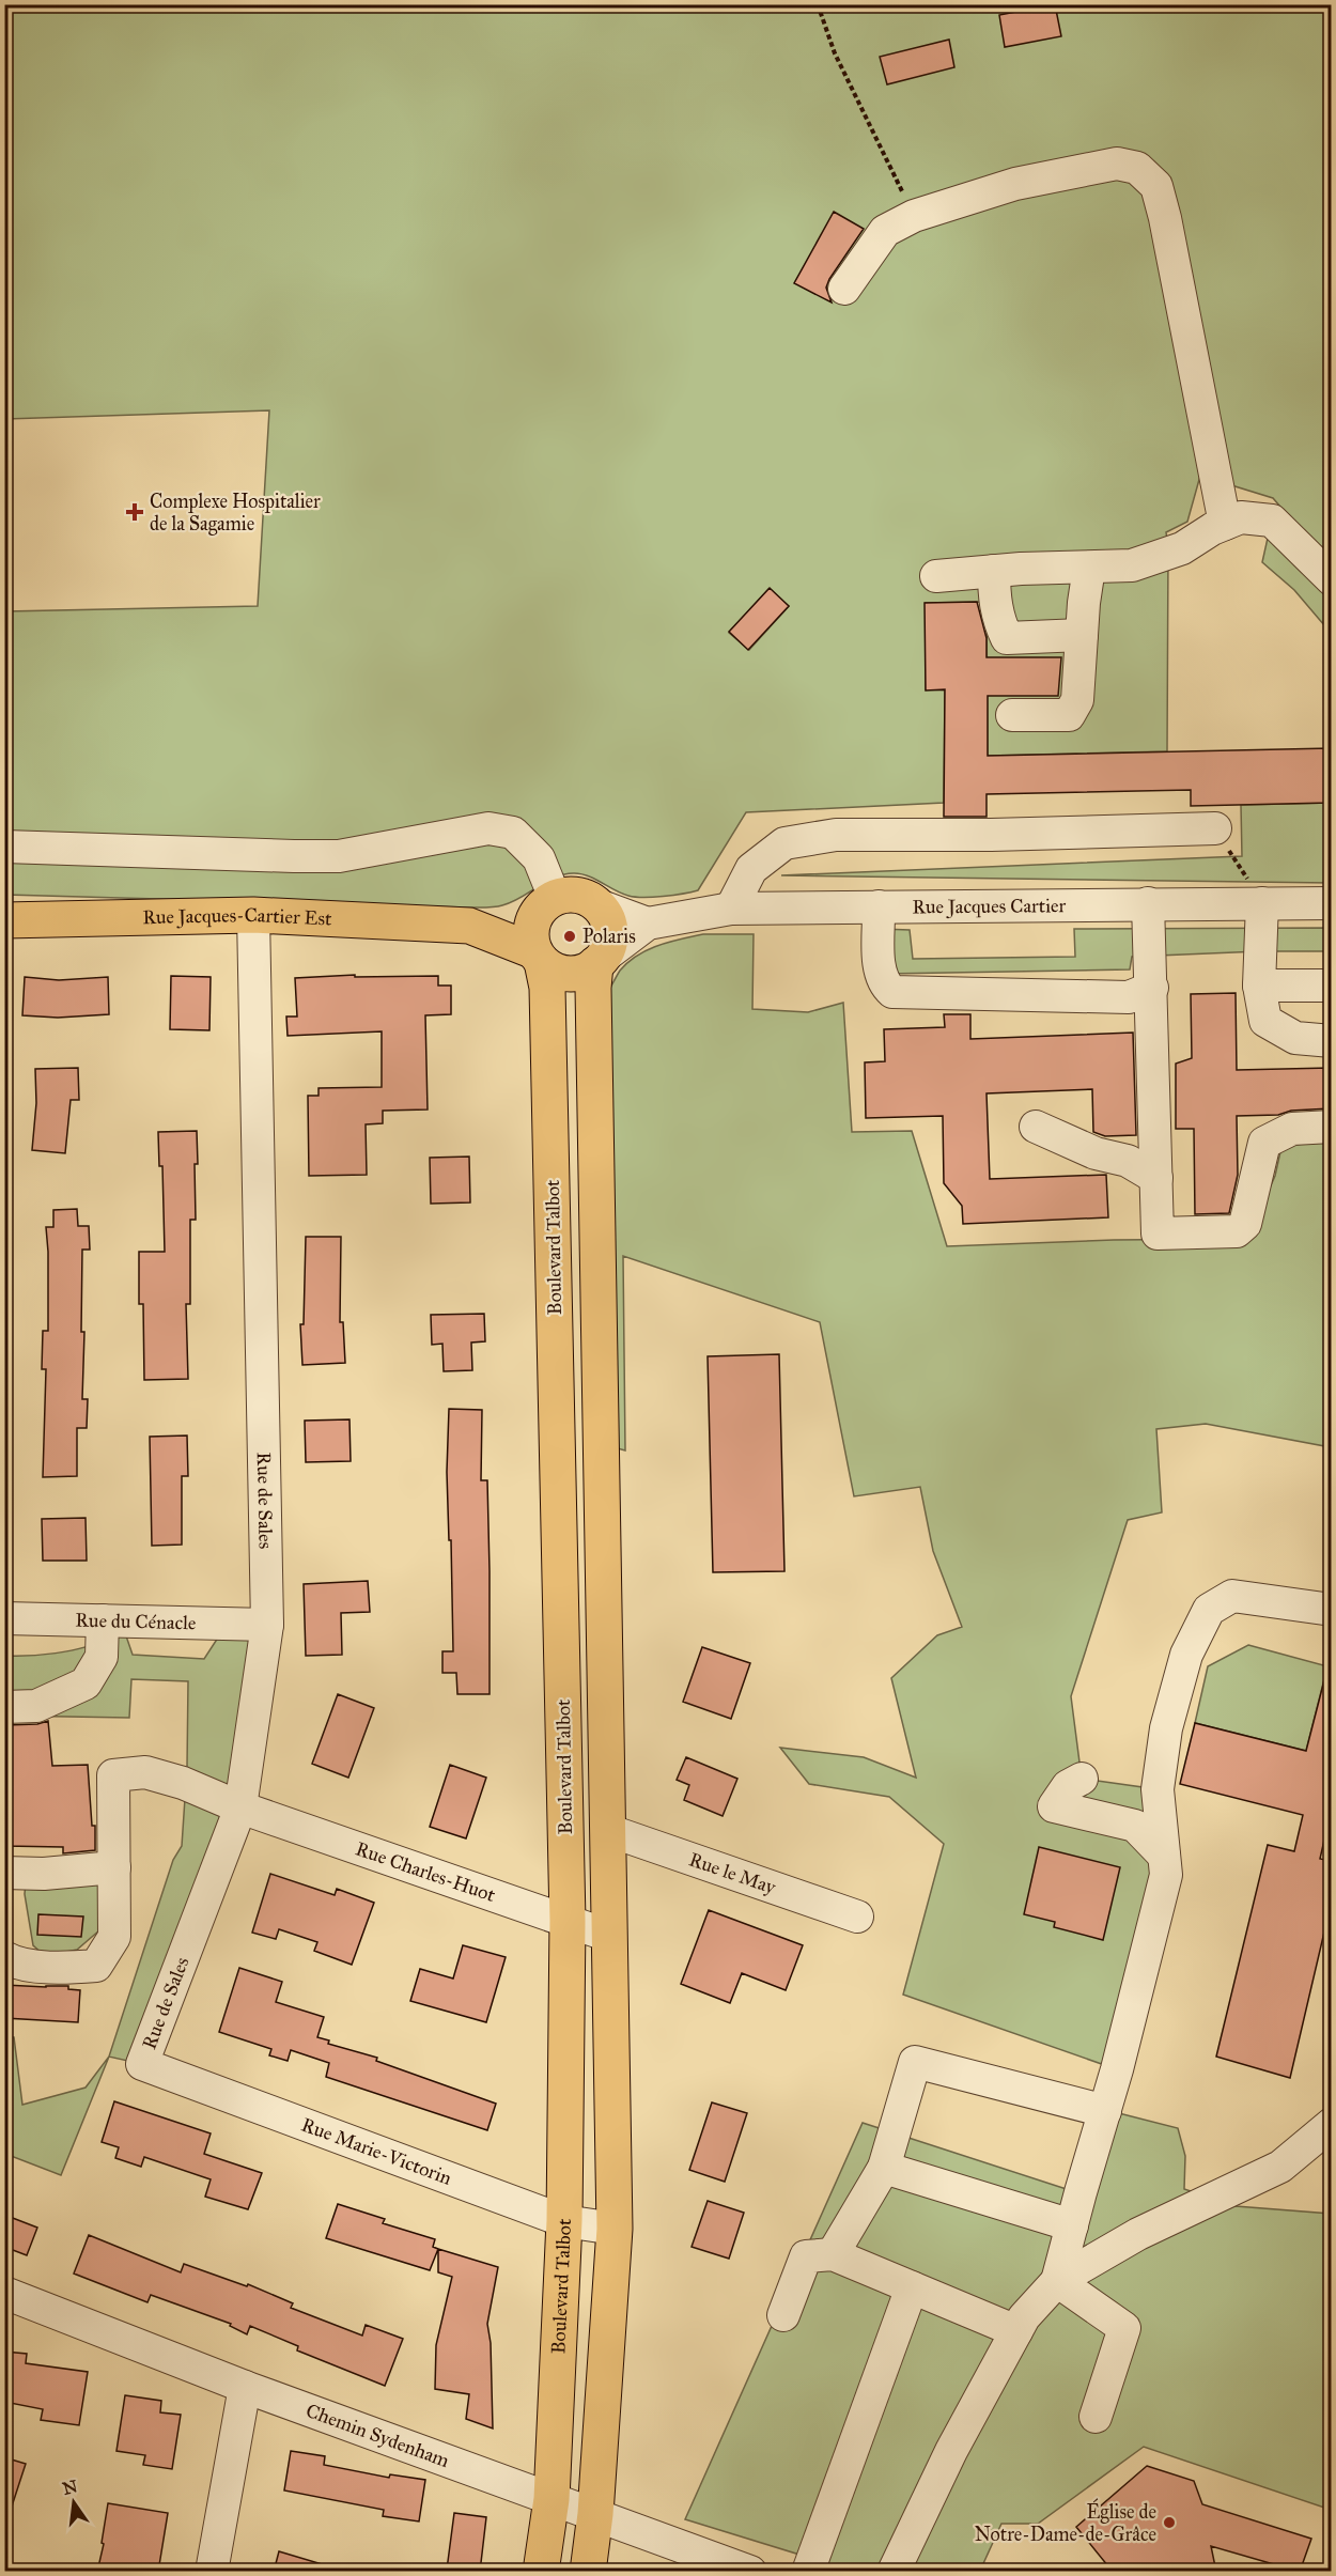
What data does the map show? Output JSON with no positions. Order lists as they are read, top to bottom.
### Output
{
  "streets": {
    "main road": ["Rue Jacques-Cartier Est", "Boulevard Talbot"],
    "street": [
      "Rue Jacques Cartier",
      "Rue de Sales",
      "Rue du Cénacle",
      "Rue Charles-Huot",
      "Rue le May",
      "Rue Marie-Victorin",
      "Chemin Sydenham"
    ]
  },
  "crossings": [
    ["Rue Jacques Cartier", "Rue Jacques-Cartier Est"],
    ["Rue Jacques Cartier", "Boulevard Talbot"],
    ["Rue Jacques-Cartier Est", "Boulevard Talbot"],
    ["Rue Jacques-Cartier Est", "Rue de Sales"],
    ["Boulevard Talbot", "Rue Charles-Huot"],
    ["Boulevard Talbot", "Rue Marie-Victorin"],
    ["Boulevard Talbot", "Chemin Sydenham"],
    ["Rue de Sales", "Rue du Cénacle"],
    ["Rue de Sales", "Rue Charles-Huot"],
    ["Rue de Sales", "Rue Marie-Victorin"]
  ],
  "places": {
    "health": ["Complexe Hospitalier de la Sagamie"],
    "other": ["Polaris", "Église de Notre-Dame-de-Grâce"]
  },
  "north": "top"
}
